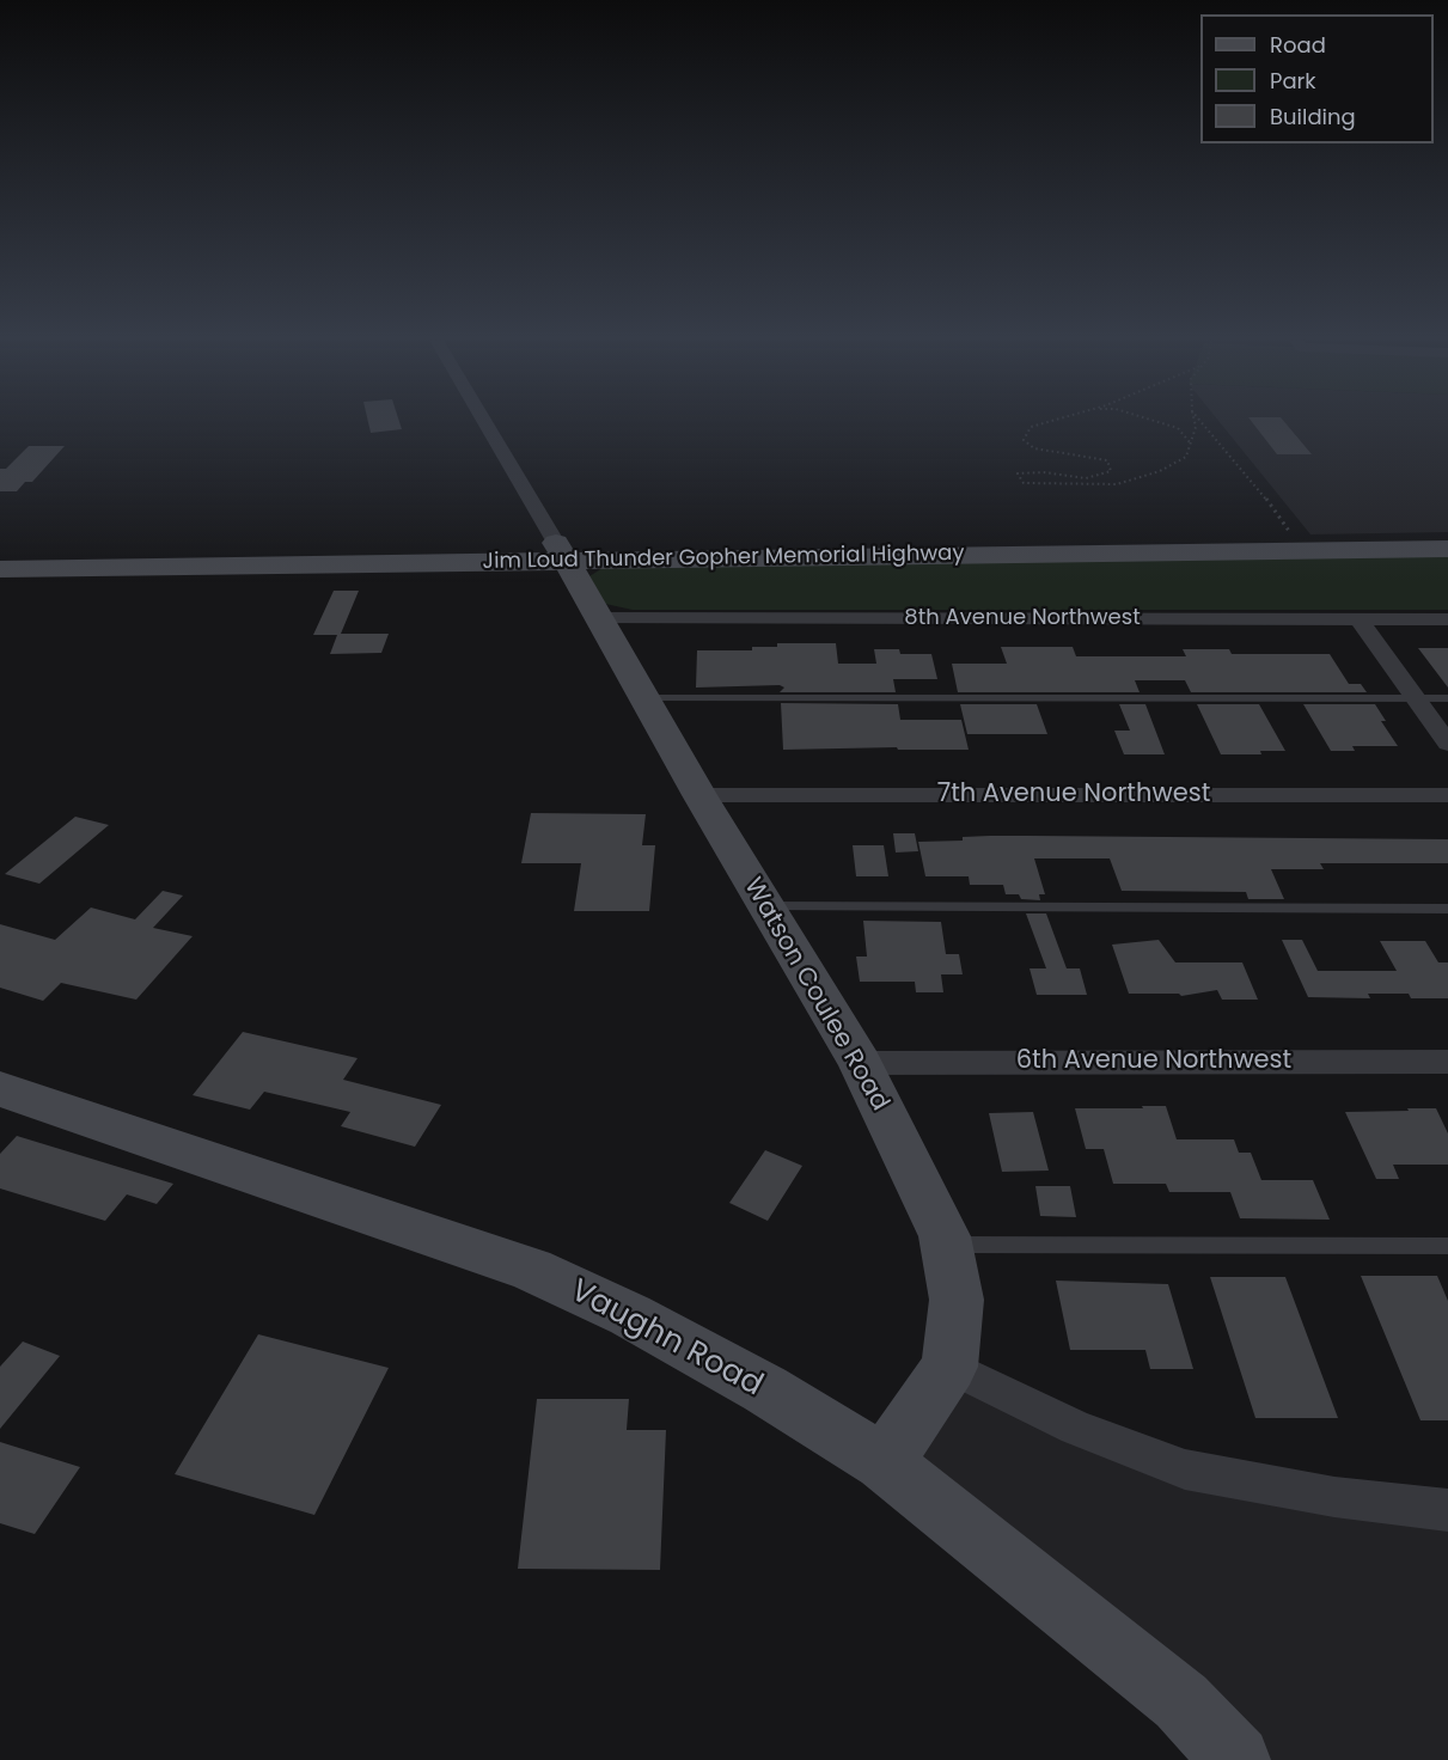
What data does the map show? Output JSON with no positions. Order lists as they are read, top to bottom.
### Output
{
  "streets": {
    "main road": ["Jim Loud Thunder Gopher Memorial Highway", "Watson Coulee Road", "Vaughn Road"],
    "street": ["8th Avenue Northwest", "7th Avenue Northwest", "6th Avenue Northwest"]
  },
  "crossings": [
    ["Jim Loud Thunder Gopher Memorial Highway", "Watson Coulee Road"],
    ["8th Avenue Northwest", "Watson Coulee Road"],
    ["7th Avenue Northwest", "Watson Coulee Road"],
    ["Watson Coulee Road", "6th Avenue Northwest"],
    ["Watson Coulee Road", "Vaughn Road"]
  ],
  "legend": ["Road", "Park", "Building"]
}
